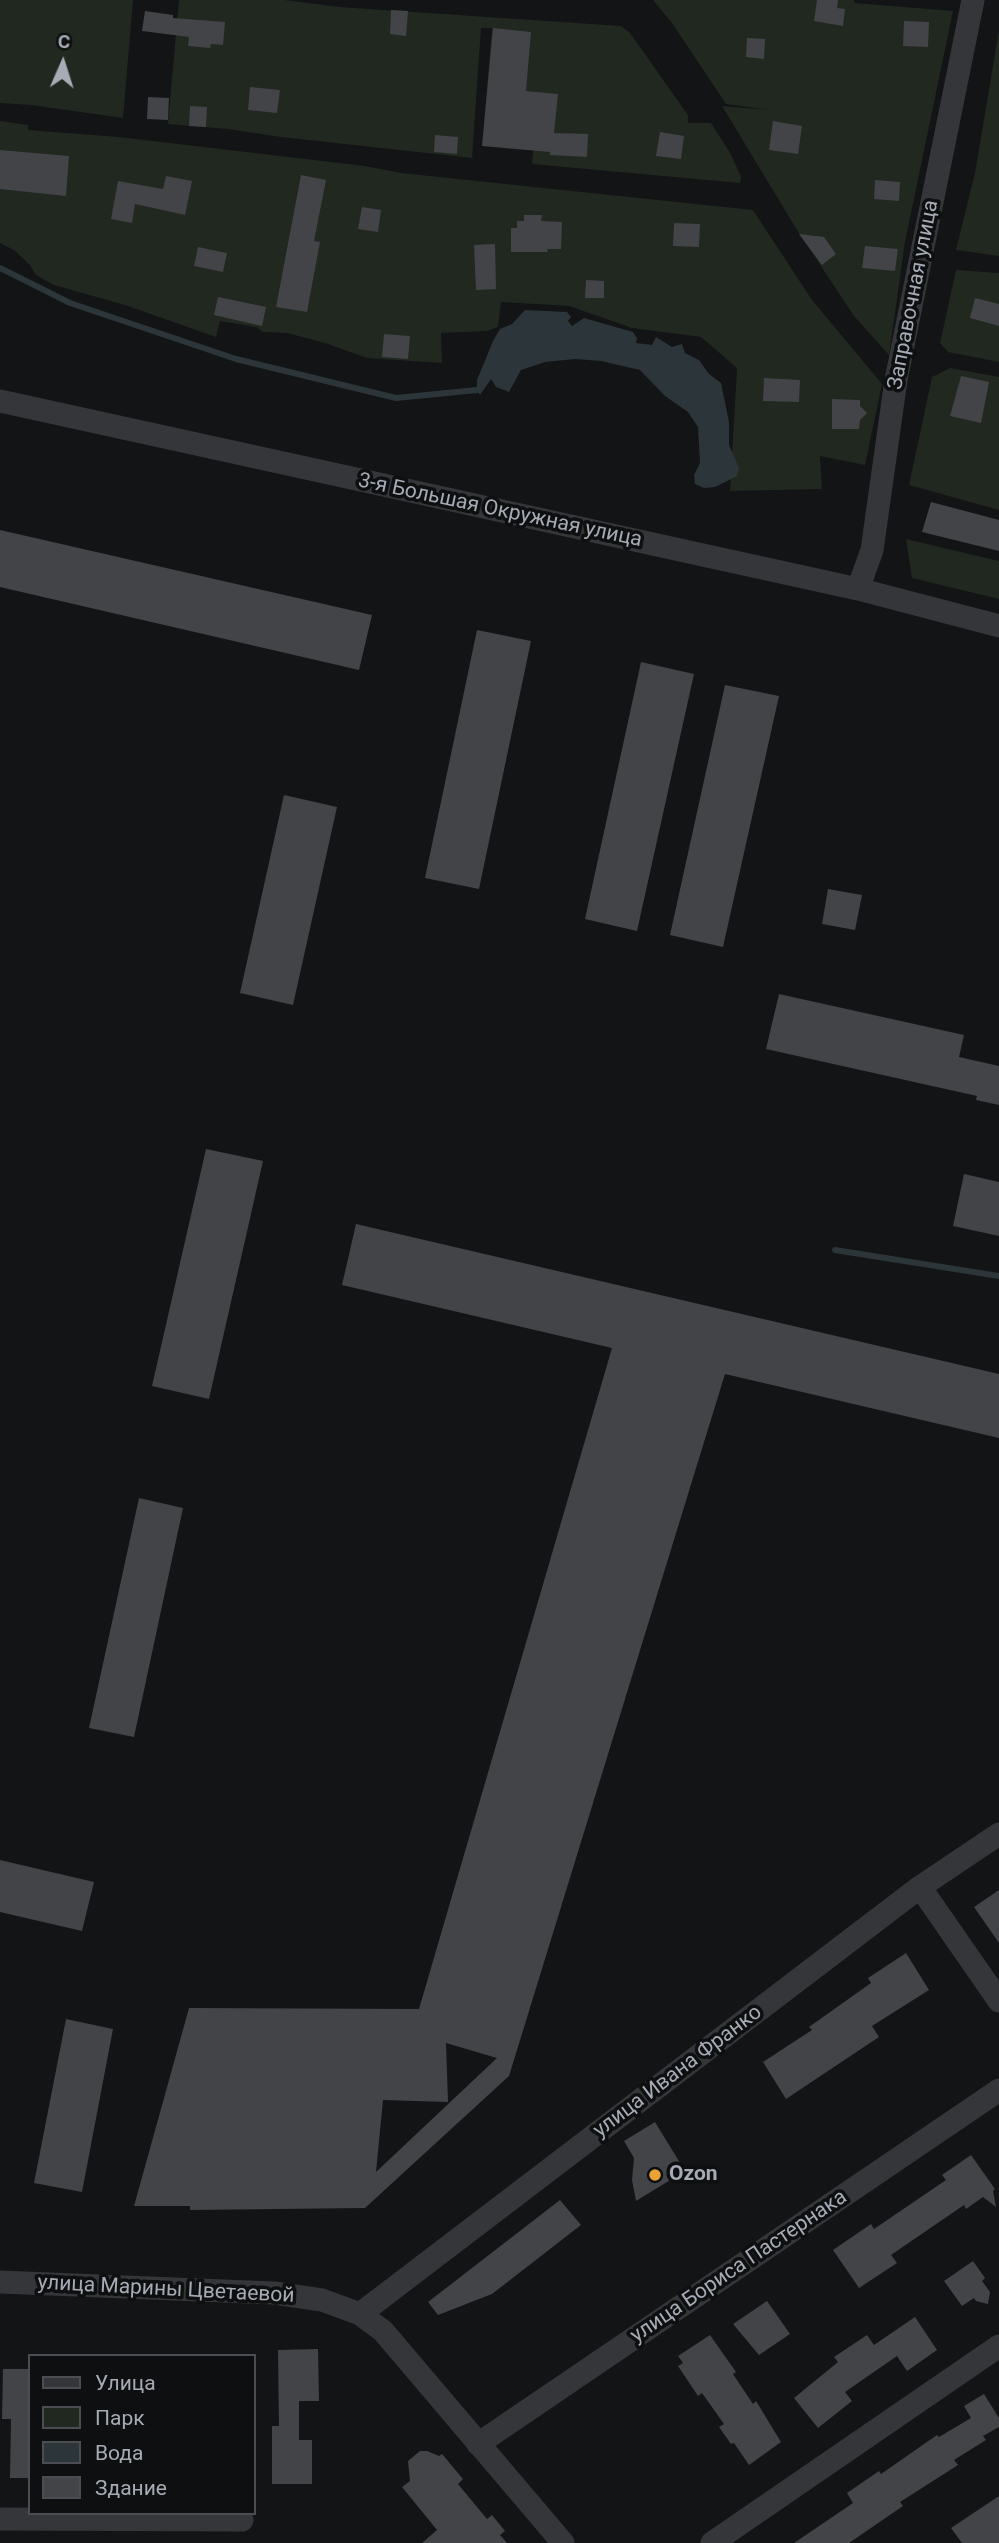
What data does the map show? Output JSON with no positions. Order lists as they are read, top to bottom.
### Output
{
  "streets": {
    "street": [
      "Заправочная улица",
      "3-я Большая Окружная улица",
      "улица Ивана Франко",
      "улица Бориса Пастернака",
      "улица Марины Цветаевой"
    ]
  },
  "crossings": [
    ["Заправочная улица", "3-я Большая Окружная улица"],
    ["улица Ивана Франко", "улица Марины Цветаевой"],
    ["улица Бориса Пастернака", "улица Марины Цветаевой"]
  ],
  "places": ["Ozon"],
  "legend": [
    "Улица",
    "Парк",
    "Вода",
    "Здание"
  ],
  "north": "top"
}
